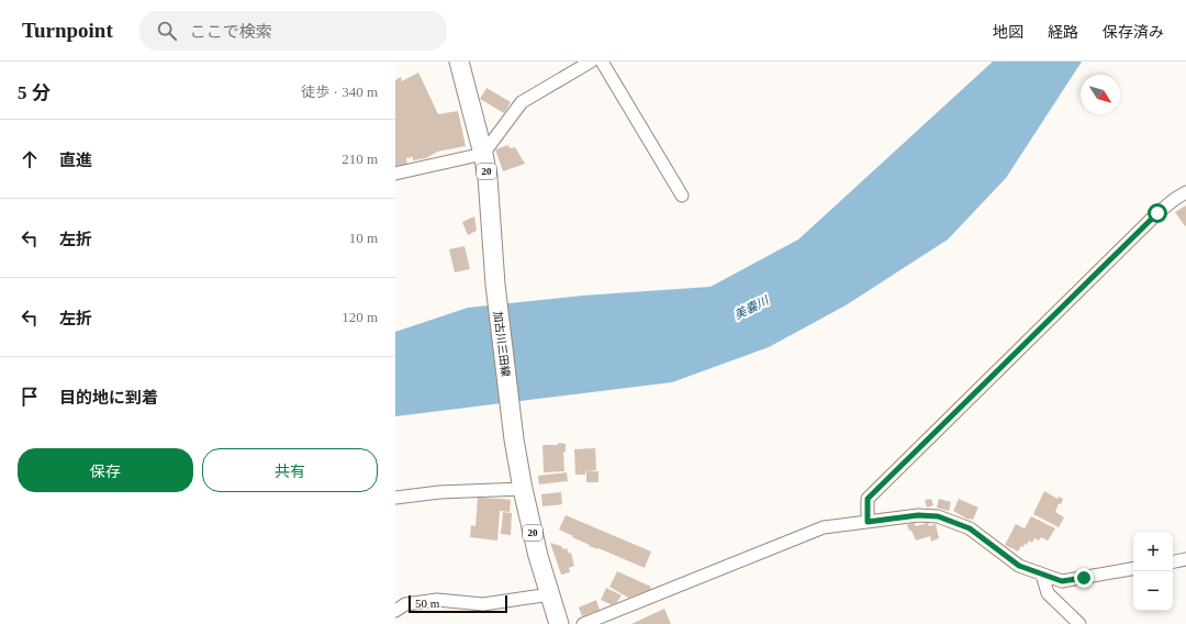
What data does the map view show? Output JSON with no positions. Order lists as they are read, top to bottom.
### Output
{
  "streets": {
    "main road": ["20", "加古川三田線"]
  },
  "water": ["美嚢川"],
  "scale_bar": "50 m",
  "north": "bottom right",
  "page": {
    "header": "Turnpoint",
    "search": "ここで検索",
    "nav": ["地図", "経路", "保存済み"],
    "heading": ["5 分", "徒歩 · 340 m"],
    "list": [
      ["直進", "210 m"],
      ["左折", "10 m"],
      ["左折", "120 m"],
      "目的地に到着"
    ],
    "buttons": ["保存", "共有"],
    "map_buttons": ["+", "−"],
    "scale": "50 m"
  }
}
